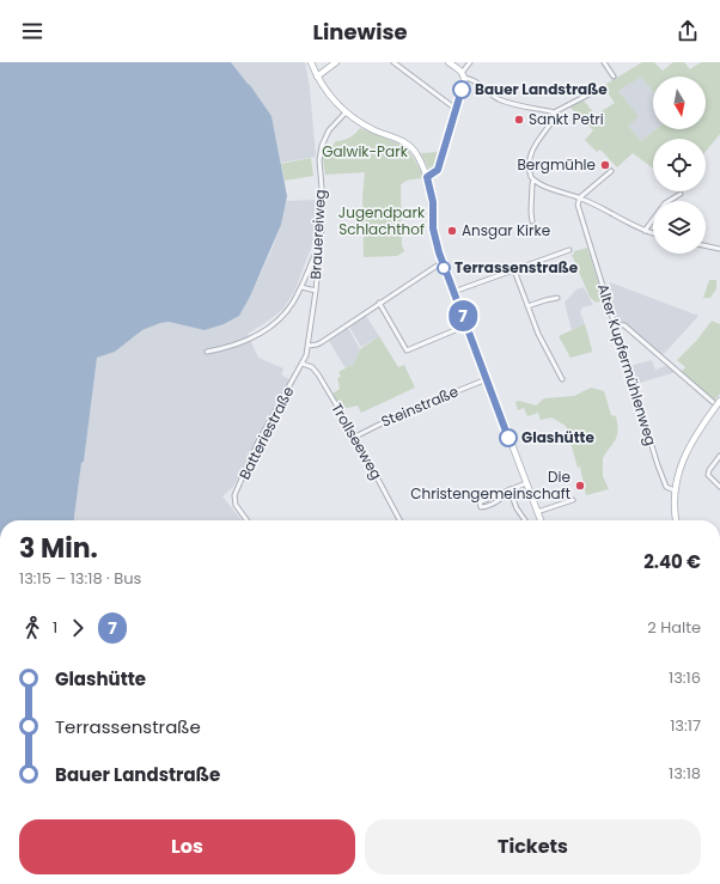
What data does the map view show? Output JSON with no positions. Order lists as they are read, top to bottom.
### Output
{
  "streets": {
    "street": [
      "Brauereiweg",
      "Alter Kupfermühlenweg",
      "Steinstraße",
      "Batteriestraße",
      "Trollseeweg"
    ]
  },
  "crossings": [
    ["Brauereiweg", "Batteriestraße"],
    ["Brauereiweg", "Trollseeweg"],
    ["Steinstraße", "Trollseeweg"],
    ["Batteriestraße", "Trollseeweg"]
  ],
  "parks": ["Galwik-Park", "Jugendpark Schlachthof"],
  "places": [
    "Bauer Landstraße",
    "Sankt Petri",
    "Bergmühle",
    "Ansgar Kirke",
    "Terrassenstraße",
    "Glashütte",
    "Die Christengemeinschaft"
  ],
  "lines": ["bus line 7"],
  "north": "bottom",
  "page": {
    "header": "Linewise",
    "on_map": "7",
    "heading": ["3 Min.", "13:15 – 13:18 · Bus", "2.40 €"],
    "legs": ["1", "7", "2 Halte"],
    "list": [
      {
        "name": "Glashütte",
        "value": "13:16"
      },
      {
        "name": "Terrassenstraße",
        "value": "13:17"
      },
      {
        "name": "Bauer Landstraße",
        "value": "13:18"
      }
    ],
    "buttons": ["Los", "Tickets"]
  }
}
